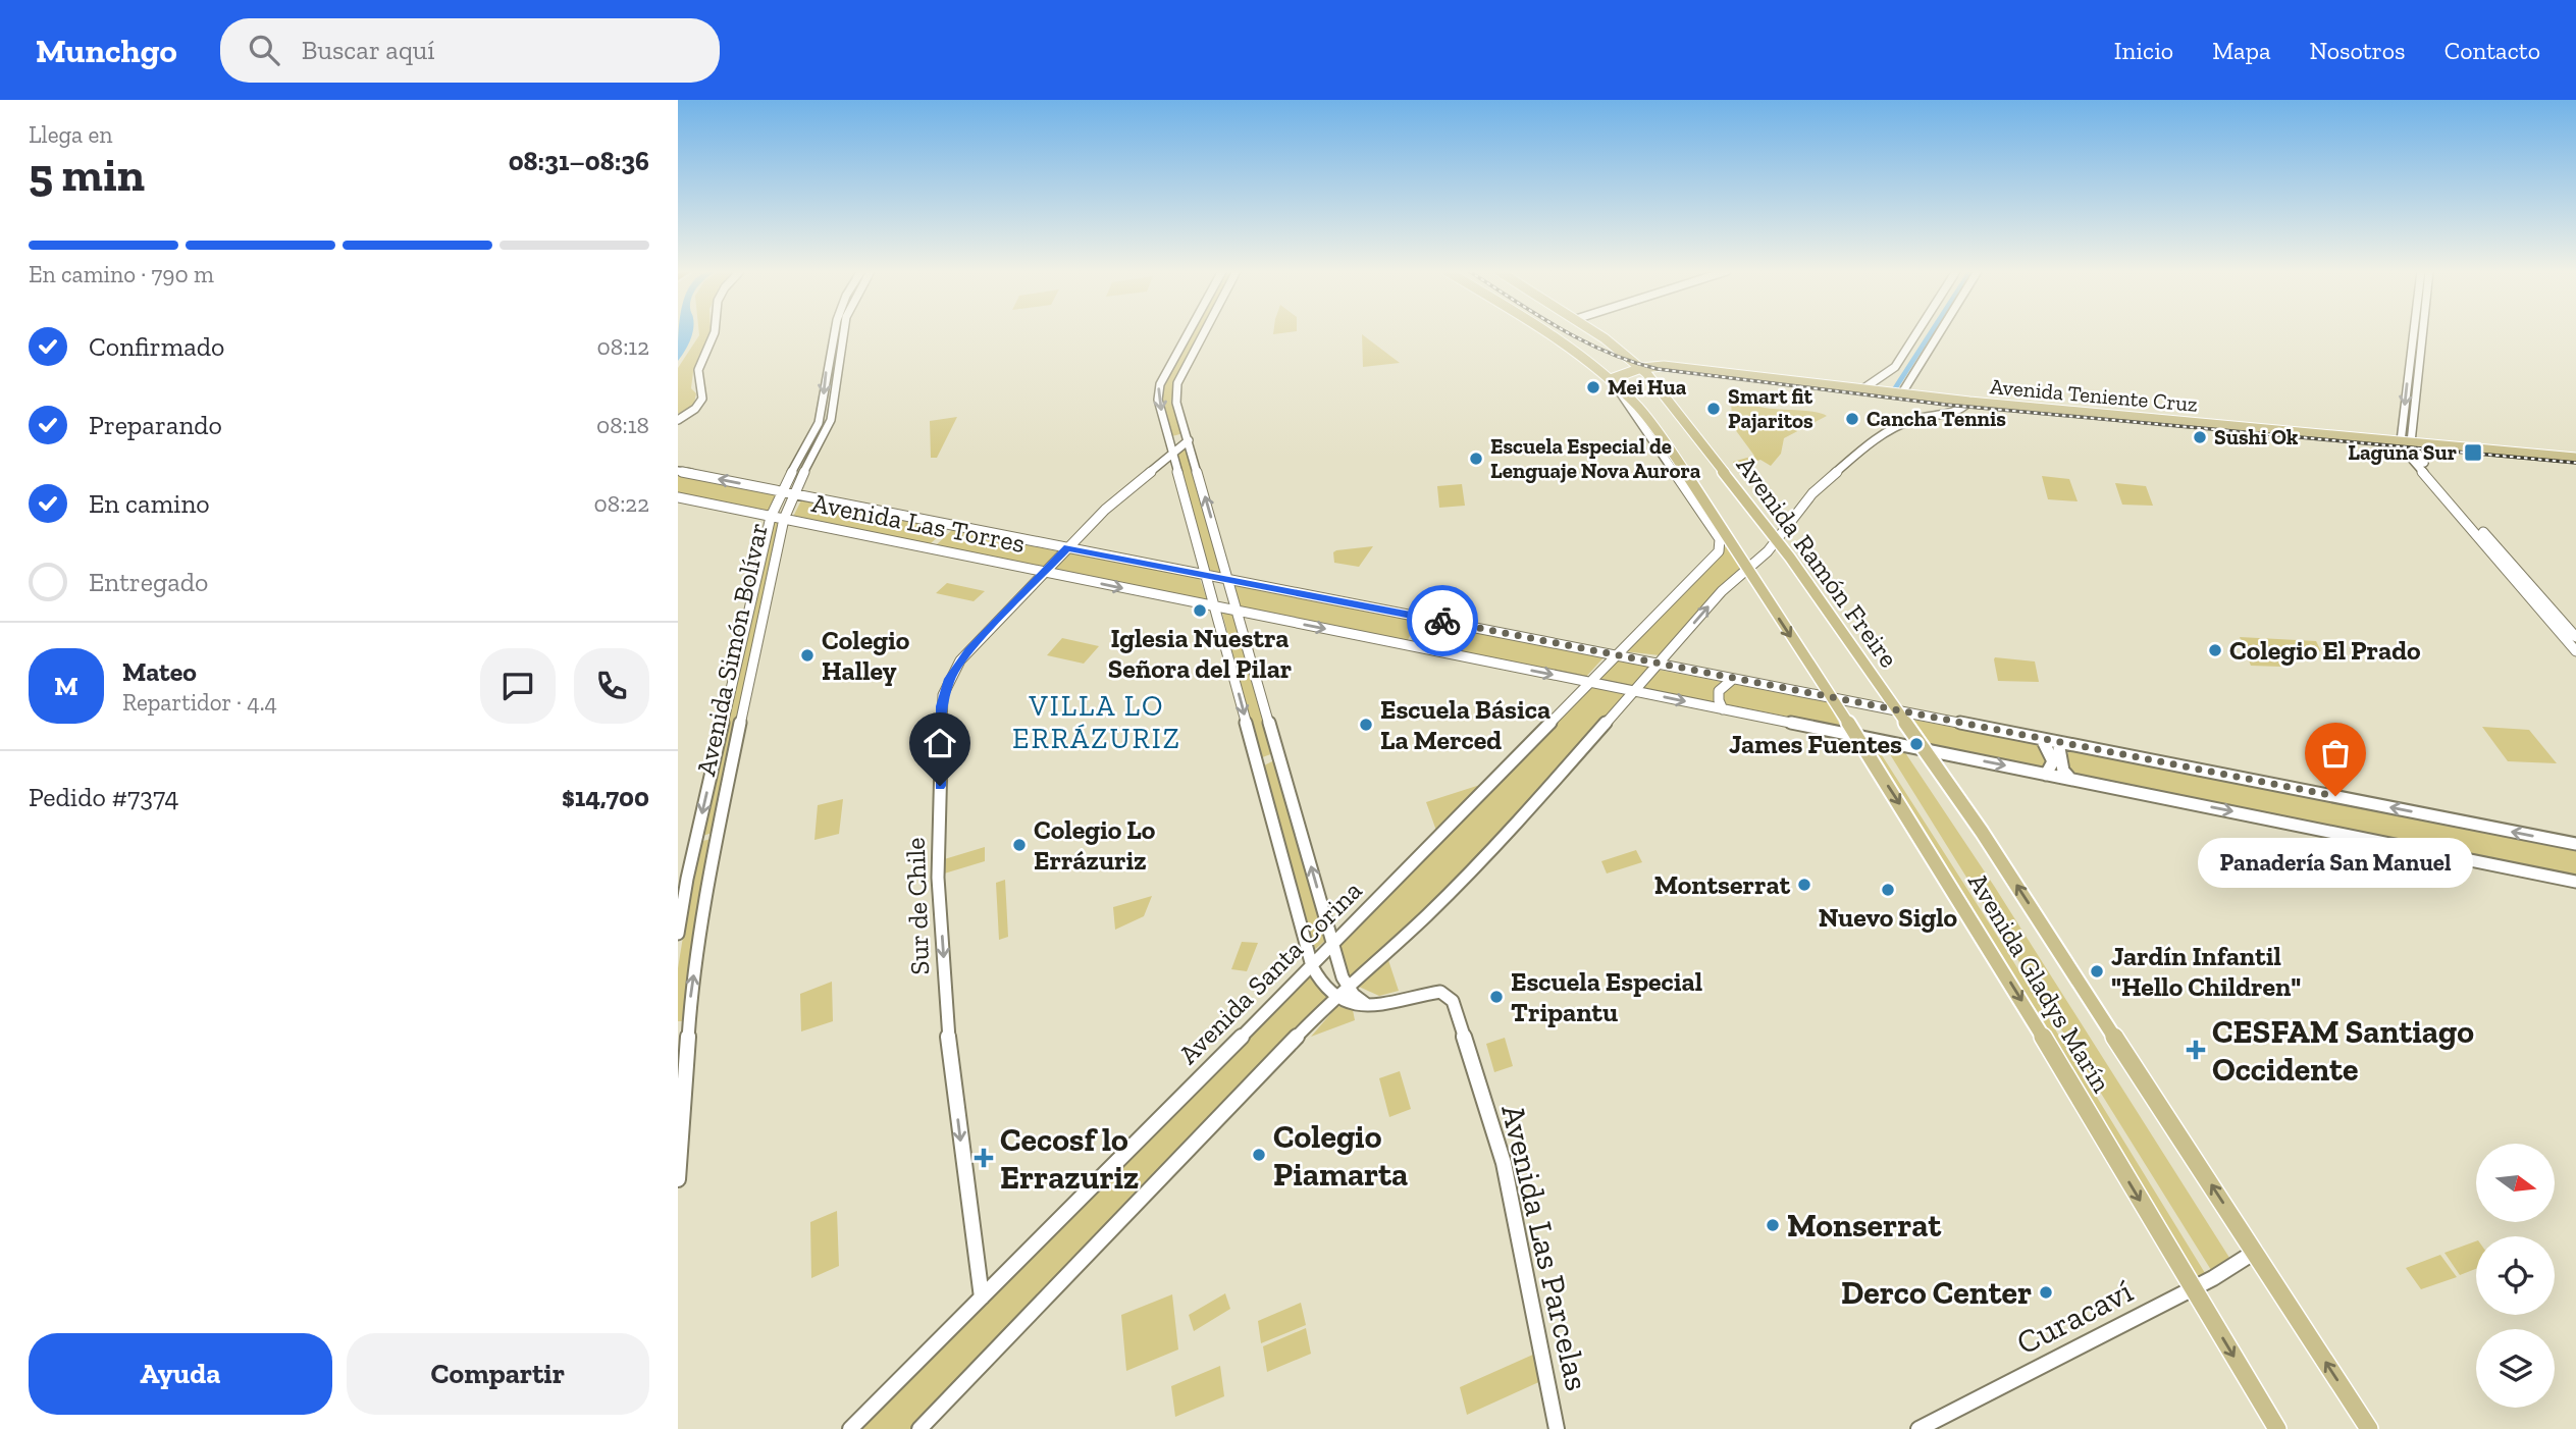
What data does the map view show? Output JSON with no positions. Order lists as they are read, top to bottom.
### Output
{
  "streets": {
    "main road": ["Avenida Teniente Cruz", "Avenida Ramón Freire", "Avenida Gladys Marín"],
    "street": [
      "Avenida Las Torres",
      "Avenida Simón Bolívar",
      "Sur de Chile",
      "Avenida Santa Corina",
      "Avenida Las Parcelas",
      "Curacaví"
    ]
  },
  "crossings": [
    ["Avenida Teniente Cruz", "Avenida Ramón Freire"],
    ["Avenida Teniente Cruz", "Avenida Santa Corina"],
    ["Avenida Teniente Cruz", "Avenida Gladys Marín"],
    ["Avenida Las Torres", "Avenida Ramón Freire"],
    ["Avenida Las Torres", "Avenida Simón Bolívar"],
    ["Avenida Las Torres", "Sur de Chile"],
    ["Avenida Las Torres", "Avenida Santa Corina"],
    ["Avenida Las Torres", "Avenida Gladys Marín"],
    ["Avenida Ramón Freire", "Avenida Gladys Marín"],
    ["Sur de Chile", "Avenida Santa Corina"],
    ["Avenida Santa Corina", "Avenida Gladys Marín"],
    ["Avenida Gladys Marín", "Curacaví"]
  ],
  "one_way": ["Sur de Chile"],
  "districts": ["VILLA LO ERRÁZURIZ"],
  "places": {
    "other": [
      "Mei Hua",
      "Smart fit Pajaritos",
      "Cancha Tennis",
      "Sushi Ok",
      "Escuela Especial de Lenguaje Nova Aurora",
      "Iglesia Nuestra Señora del Pilar",
      "Colegio El Prado",
      "Colegio Halley",
      "Escuela Básica La Merced",
      "James Fuentes",
      "Panadería San Manuel",
      "Colegio Lo Errázuriz",
      "Montserrat",
      "Nuevo Siglo",
      "Jardín Infantil \"Hello Children\"",
      "Escuela Especial Tripantu",
      "Colegio Piamarta",
      "Monserrat",
      "Derco Center"
    ],
    "transit": ["Laguna Sur"],
    "health": ["CESFAM Santiago Occidente", "Cecosf lo Errazuriz"]
  },
  "north": "right",
  "page": {
    "header": "Munchgo",
    "search": "Buscar aquí",
    "nav": [
      "Inicio",
      "Mapa",
      "Nosotros",
      "Contacto"
    ],
    "heading": ["5 min", "Llega en", "08:31–08:36"],
    "panel": [
      "Mateo",
      "Repartidor · 4.4",
      "Pedido #7374",
      "$14,700"
    ],
    "bar": "En camino · 790 m",
    "list": [
      ["Confirmado", "08:12"],
      ["Preparando", "08:18"],
      ["En camino", "08:22"],
      "Entregado"
    ],
    "round": "M",
    "bubble": "Panadería San Manuel",
    "buttons": ["Ayuda", "Compartir"]
  }
}
